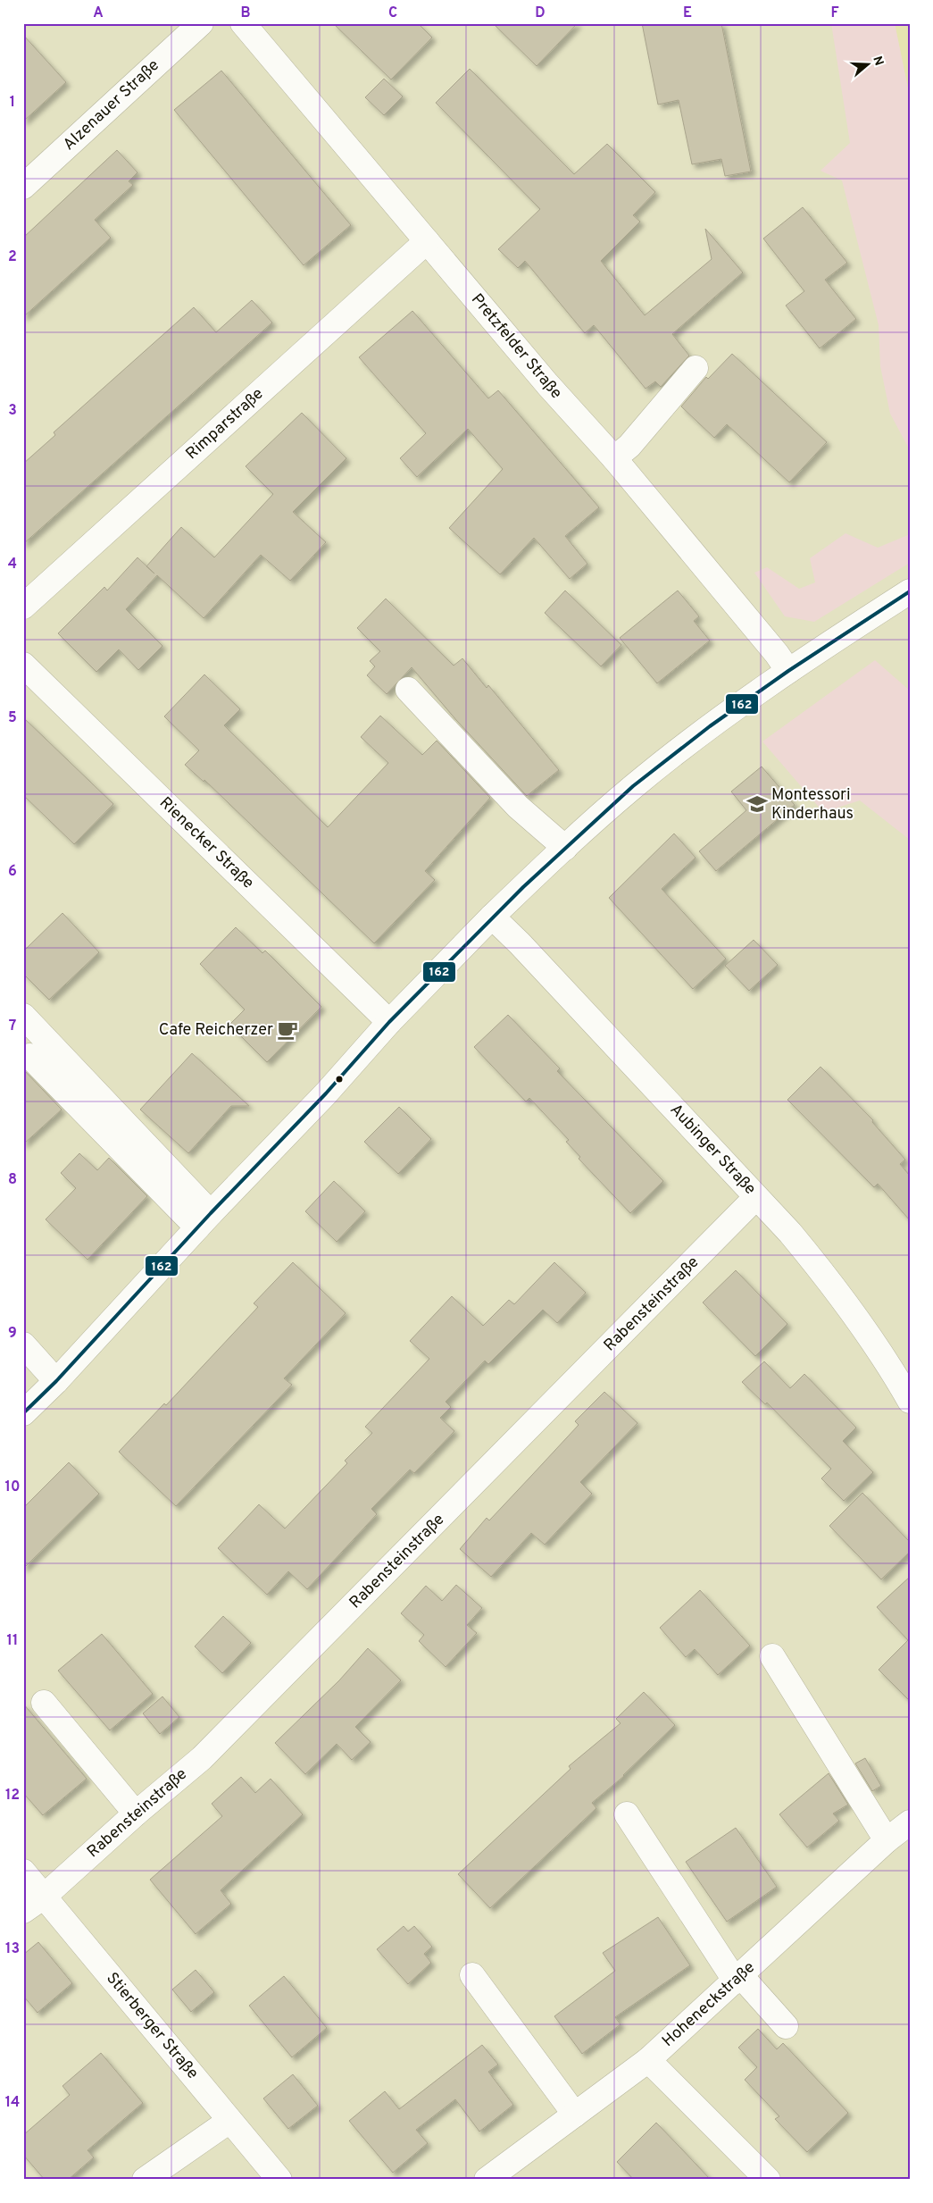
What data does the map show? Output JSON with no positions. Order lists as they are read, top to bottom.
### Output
{
  "streets": {
    "street": [
      "Alzenauer Straße",
      "Pretzfelder Straße",
      "Rimparstraße",
      "Rienecker Straße",
      "Aubinger Straße",
      "Rabensteinstraße",
      "Hoheneckstraße",
      "Stierberger Straße"
    ]
  },
  "crossings": [
    ["Pretzfelder Straße", "Rimparstraße"],
    ["Aubinger Straße", "Rabensteinstraße"],
    ["Rabensteinstraße", "Stierberger Straße"]
  ],
  "places": {
    "school or university": ["Montessori Kinderhaus"],
    "cafe": ["Cafe Reicherzer"]
  },
  "lines": ["transit line 162"],
  "north": "right",
  "grid": {
    "columns": [
      "A",
      "B",
      "C",
      "D",
      "E",
      "F"
    ],
    "rows": [
      "1",
      "2",
      "3",
      "4",
      "5",
      "6",
      "7",
      "8",
      "9",
      "10",
      "11",
      "12",
      "13",
      "14"
    ]
  }
}
